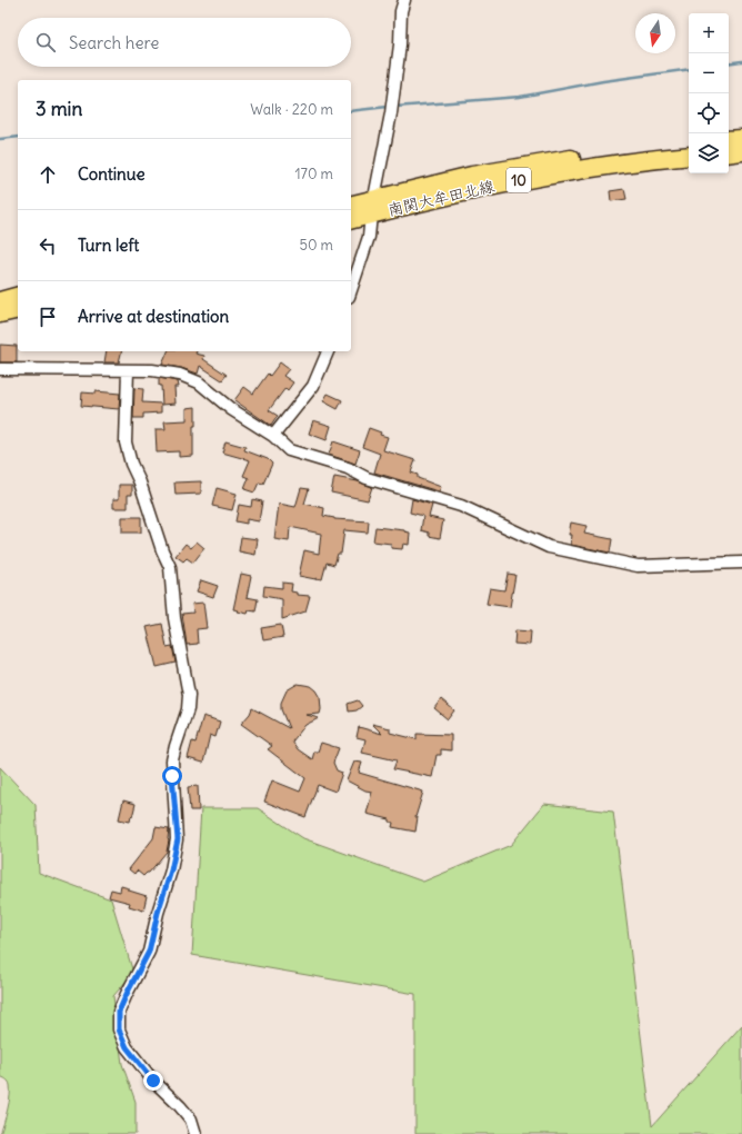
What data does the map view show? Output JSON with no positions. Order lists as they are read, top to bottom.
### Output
{
  "streets": {
    "main road": ["10", "南関大牟田北線"]
  },
  "north": "bottom",
  "page": {
    "map_buttons": ["+", "−"],
    "search": "Search here",
    "heading": ["3 min", "Walk · 220 m"],
    "list": [
      ["Continue", "170 m"],
      ["Turn left", "50 m"],
      "Arrive at destination"
    ]
  }
}
